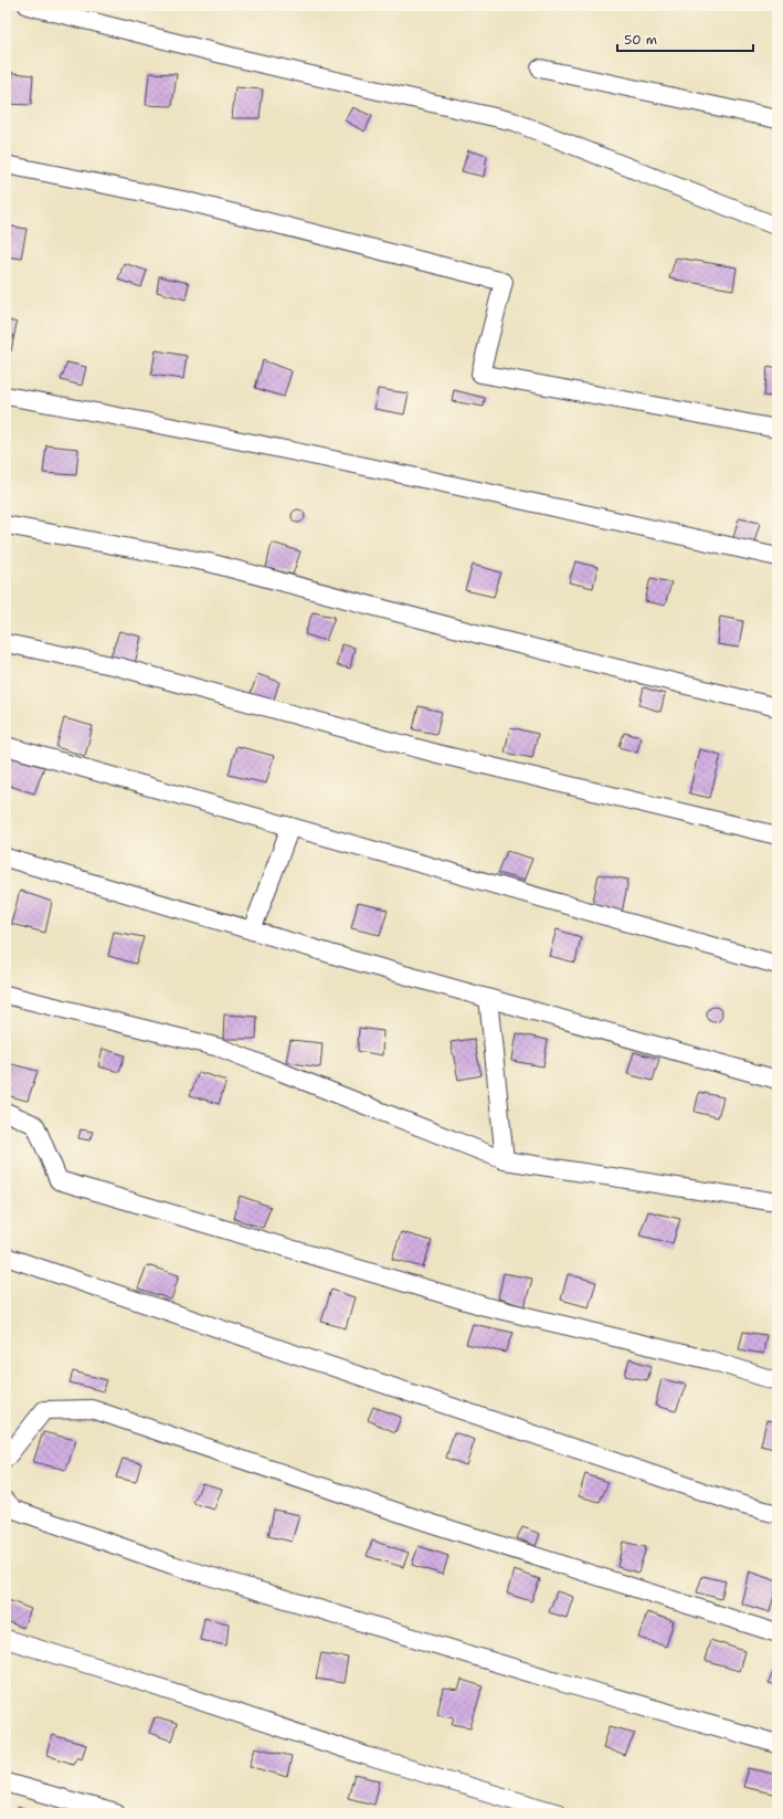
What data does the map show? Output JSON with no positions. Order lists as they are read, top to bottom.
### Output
{
  "scale_bar": "50 m"
}
